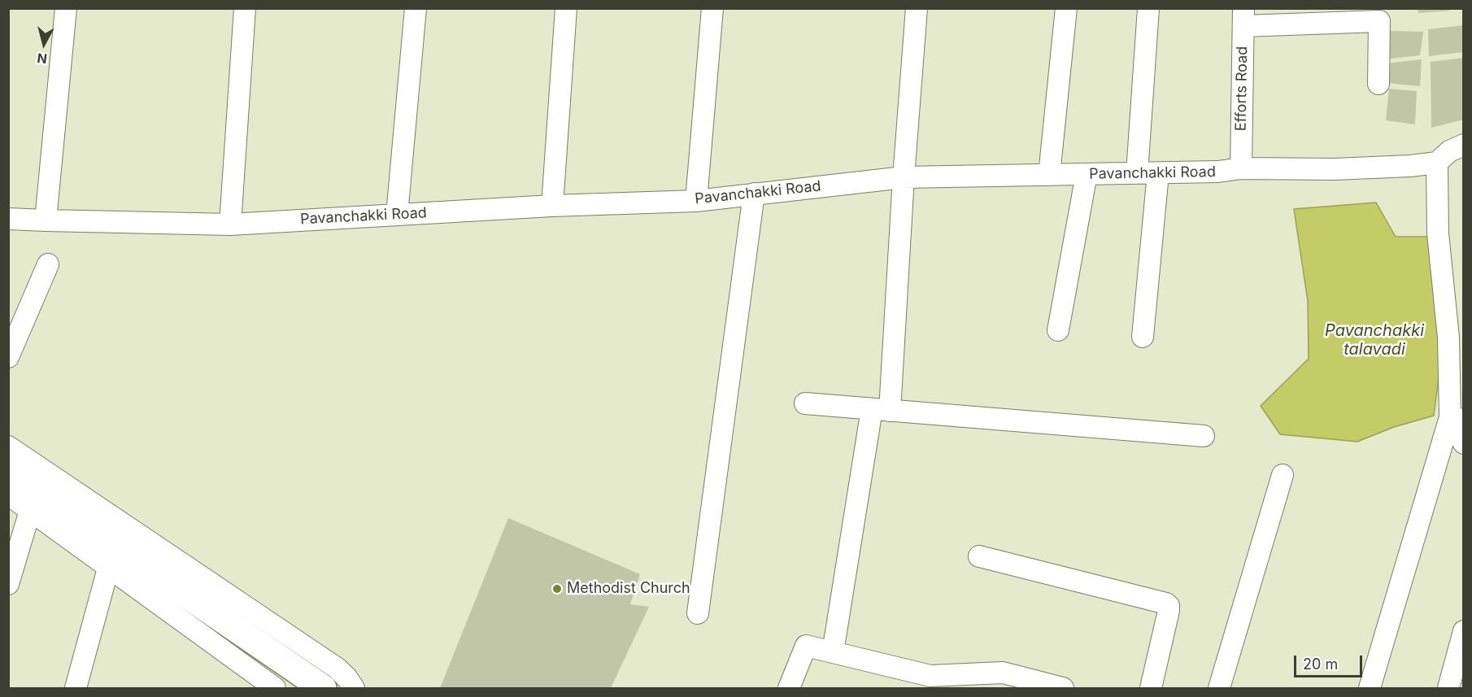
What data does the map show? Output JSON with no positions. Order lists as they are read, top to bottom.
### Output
{
  "streets": {
    "street": ["Efforts Road", "Pavanchakki Road"]
  },
  "crossings": [
    ["Efforts Road", "Pavanchakki Road"]
  ],
  "water": ["Pavanchakki talavadi"],
  "places": ["Methodist Church"],
  "scale_bar": "20 m",
  "north": "bottom"
}
